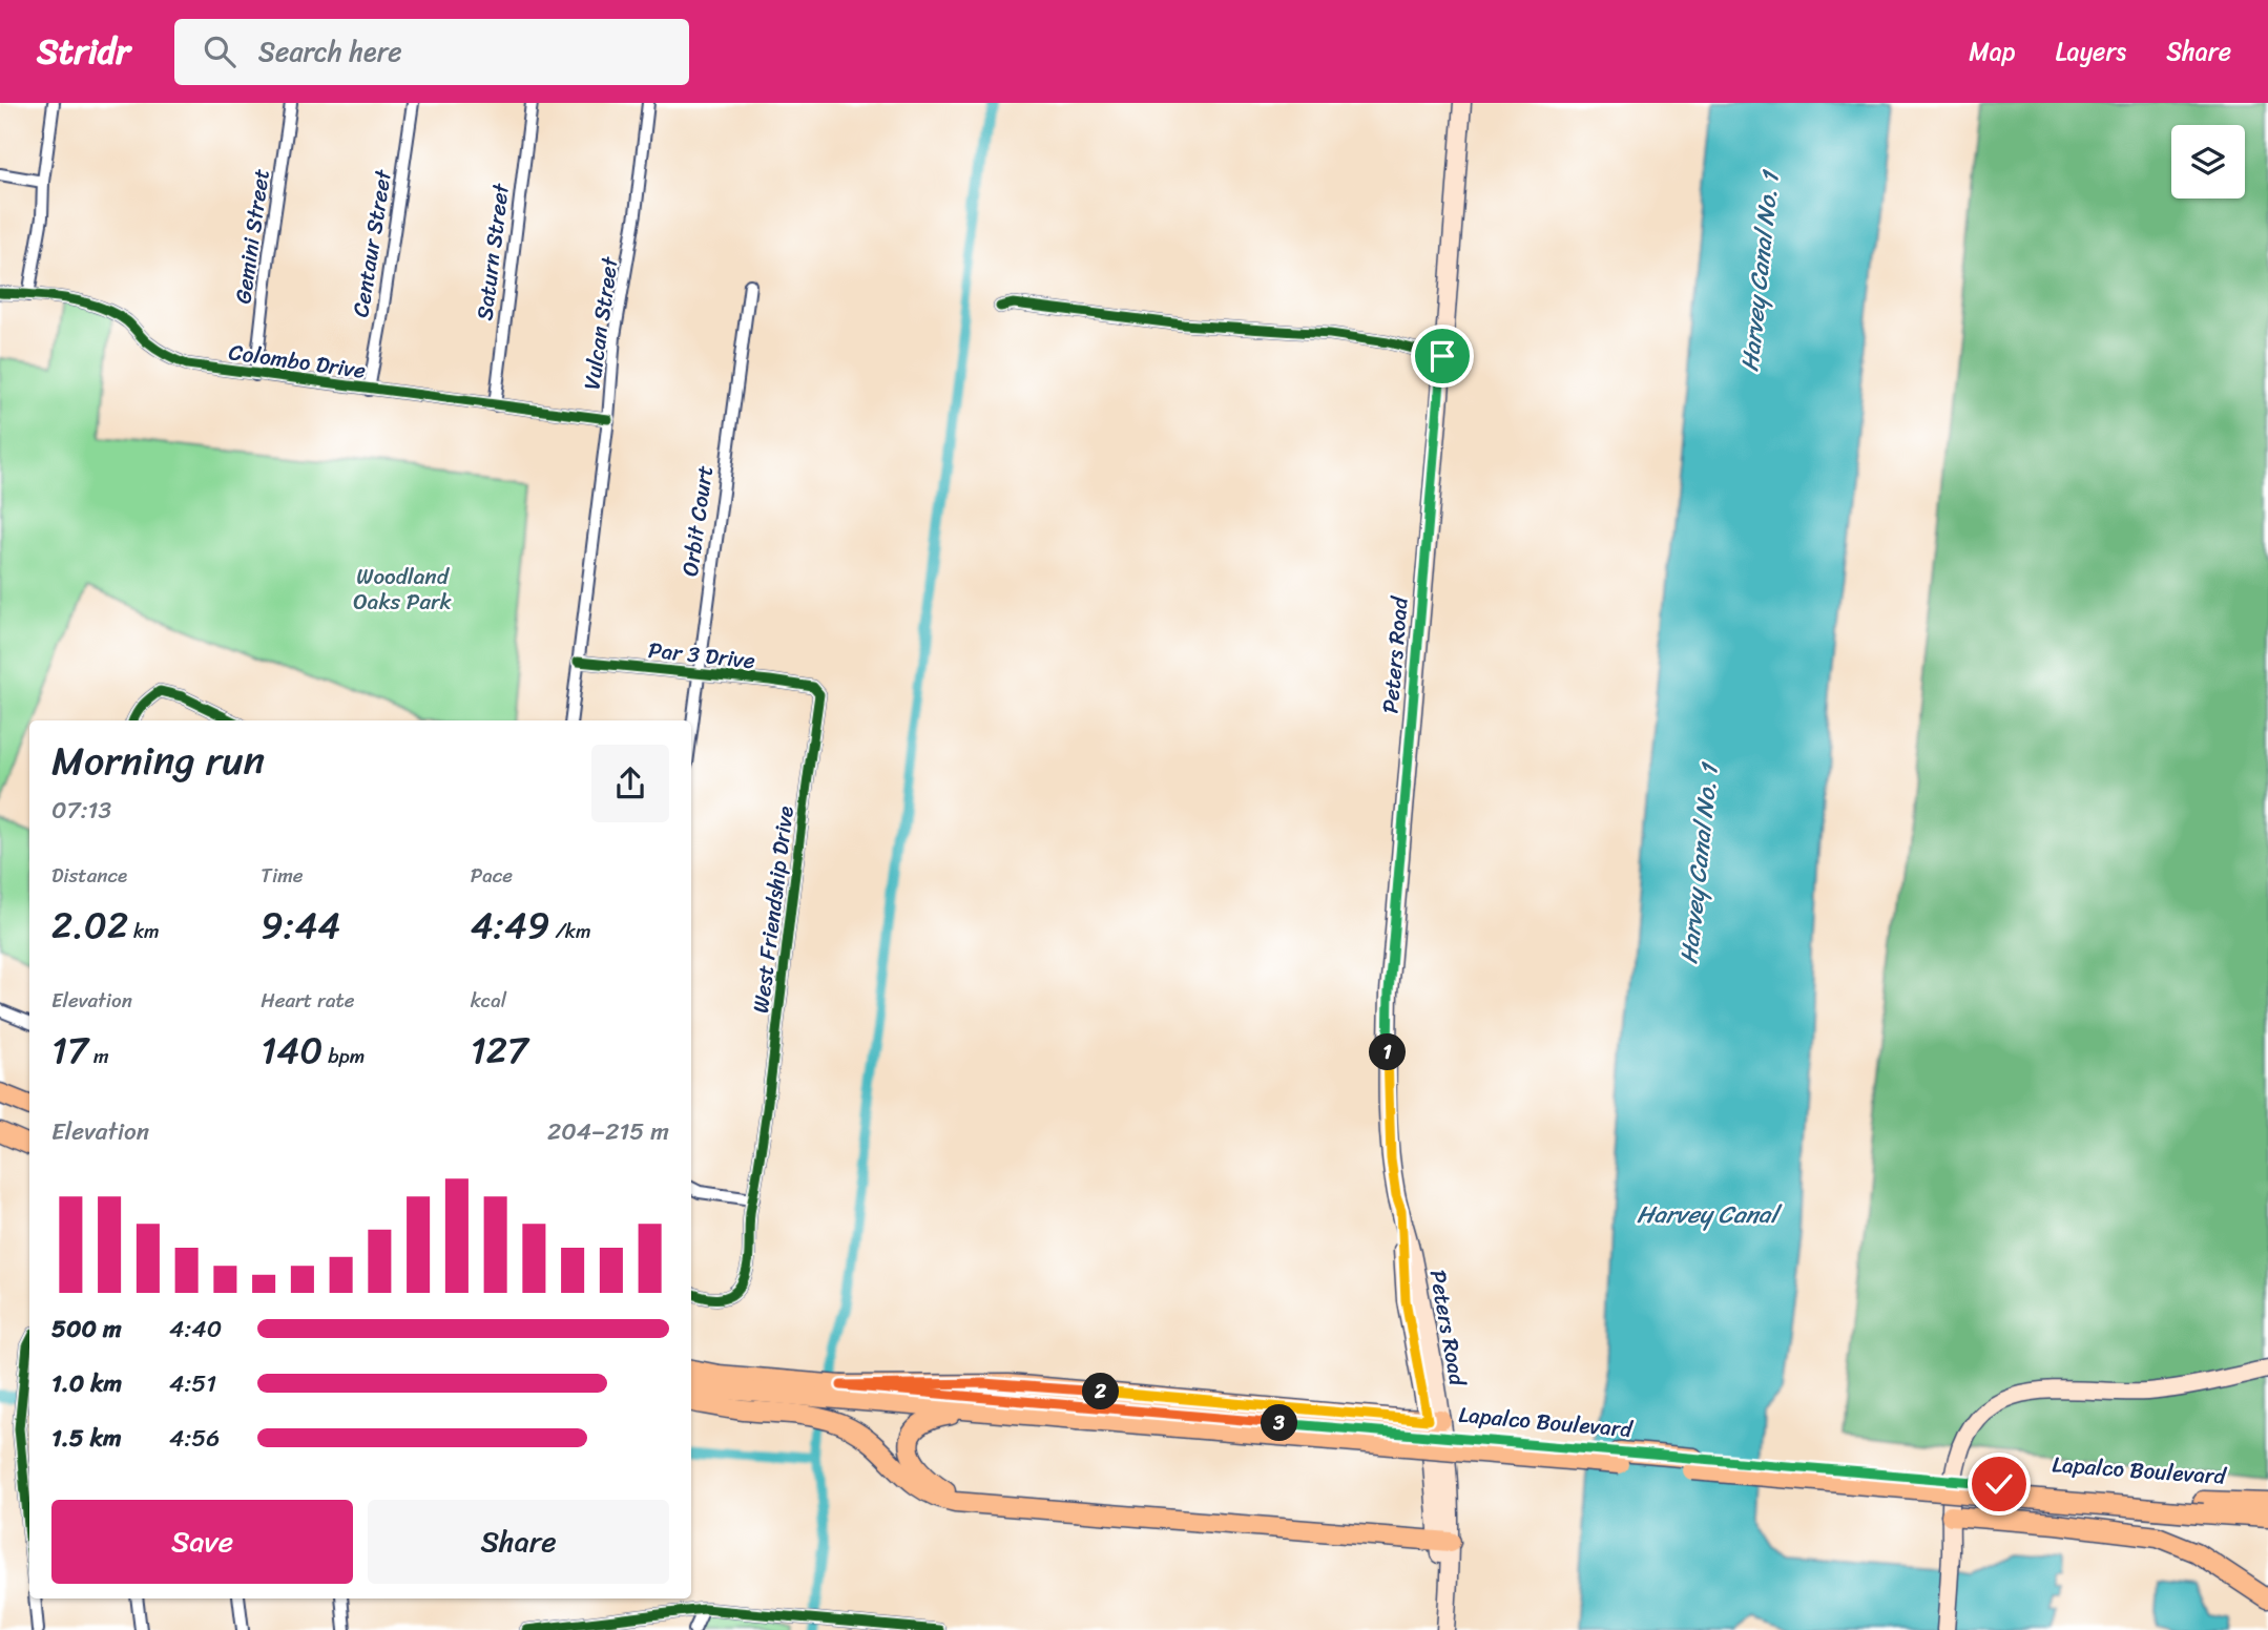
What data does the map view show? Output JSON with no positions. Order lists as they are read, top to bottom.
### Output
{
  "streets": {
    "main road": ["Peters Road", "Lapalco Boulevard"],
    "street": [
      "Gemini Street",
      "Centaur Street",
      "Saturn Street",
      "Vulcan Street",
      "Colombo Drive",
      "Orbit Court",
      "Par 3 Drive",
      "West Friendship Drive"
    ]
  },
  "crossings": [
    ["Gemini Street", "Colombo Drive"],
    ["Centaur Street", "Colombo Drive"],
    ["Saturn Street", "Colombo Drive"],
    ["Vulcan Street", "Colombo Drive"],
    ["Vulcan Street", "Par 3 Drive"],
    ["Orbit Court", "Par 3 Drive"],
    ["Par 3 Drive", "West Friendship Drive"]
  ],
  "water": ["Harvey Canal No. 1", "Harvey Canal"],
  "parks": ["Woodland Oaks Park"],
  "page": {
    "header": "Stridr",
    "search": "Search here",
    "nav": ["Map", "Layers", "Share"],
    "heading": ["Morning run", "07:13"],
    "stats": [
      ["Distance", "2.02 km"],
      ["Time", "9:44"],
      ["Pace", "4:49 /km"],
      ["Elevation", "17 m"],
      ["Heart rate", "140 bpm"],
      ["kcal", "127"]
    ],
    "pins": ["1", "2", "3"],
    "chart": ["Elevation", "204–215 m"],
    "list": [
      {
        "name": "500 m",
        "note": "4:40"
      },
      {
        "name": "1.0 km",
        "note": "4:51"
      },
      {
        "name": "1.5 km",
        "note": "4:56"
      }
    ],
    "buttons": ["Save", "Share"]
  }
}
